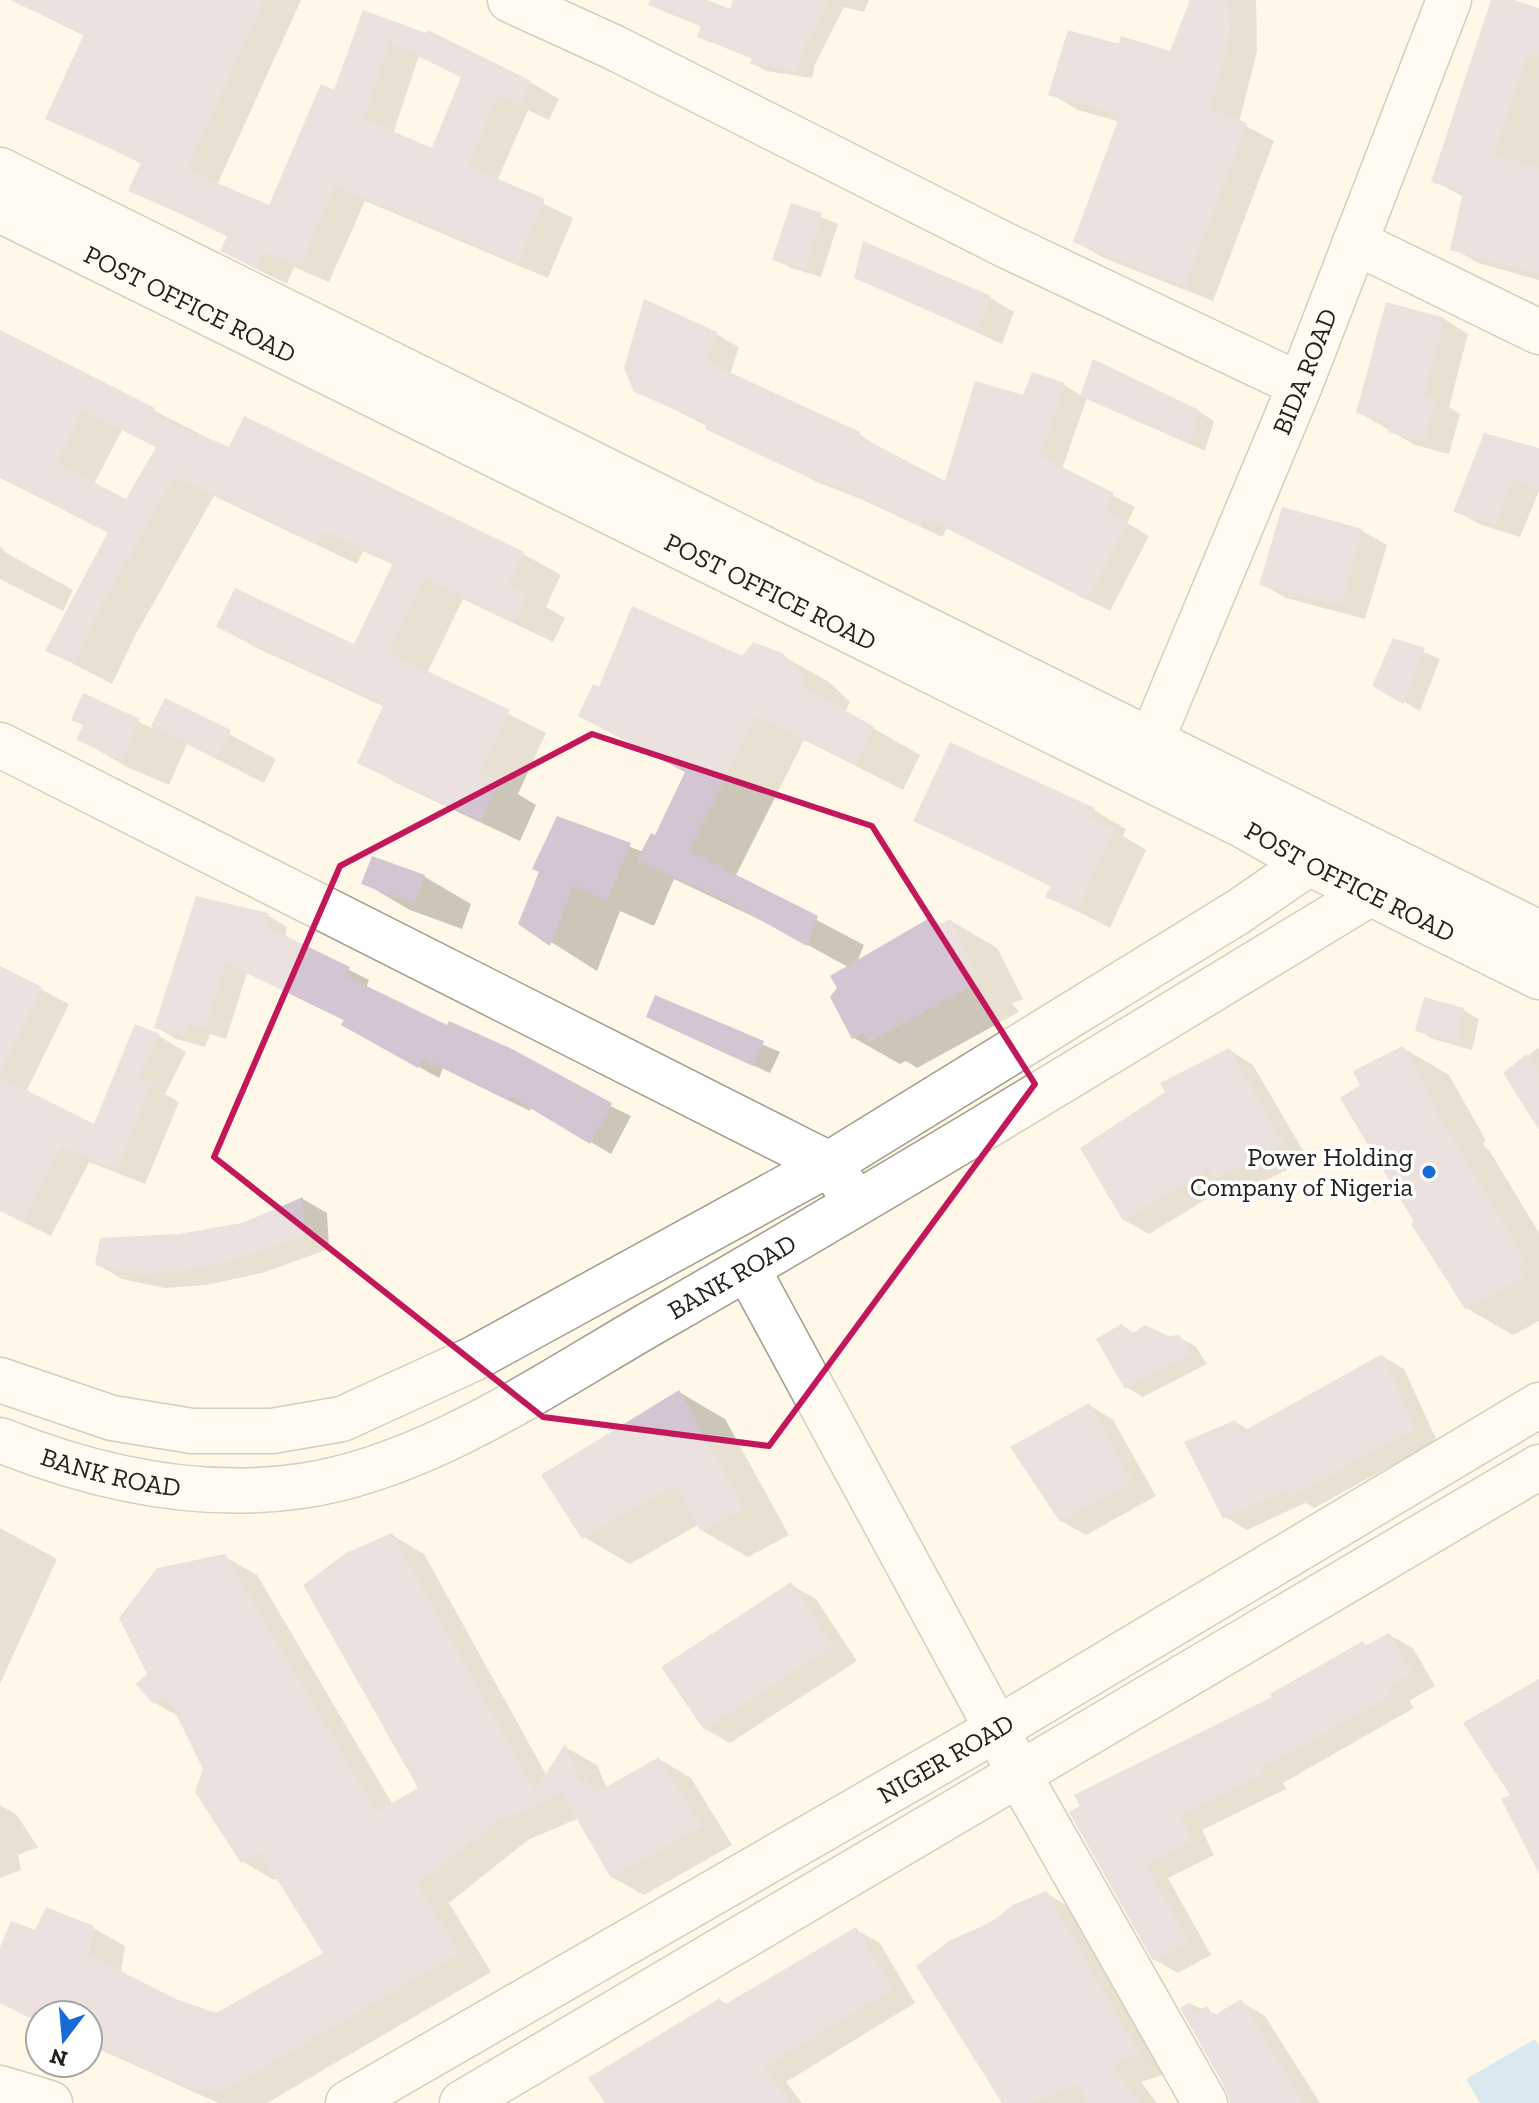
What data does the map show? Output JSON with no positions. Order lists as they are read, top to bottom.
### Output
{
  "streets": {
    "street": [
      "POST OFFICE ROAD",
      "BIDA ROAD",
      "BANK ROAD",
      "NIGER ROAD"
    ]
  },
  "crossings": [
    ["POST OFFICE ROAD", "BIDA ROAD"],
    ["POST OFFICE ROAD", "BANK ROAD"]
  ],
  "places": ["Power Holding Company of Nigeria"],
  "north": "bottom"
}
